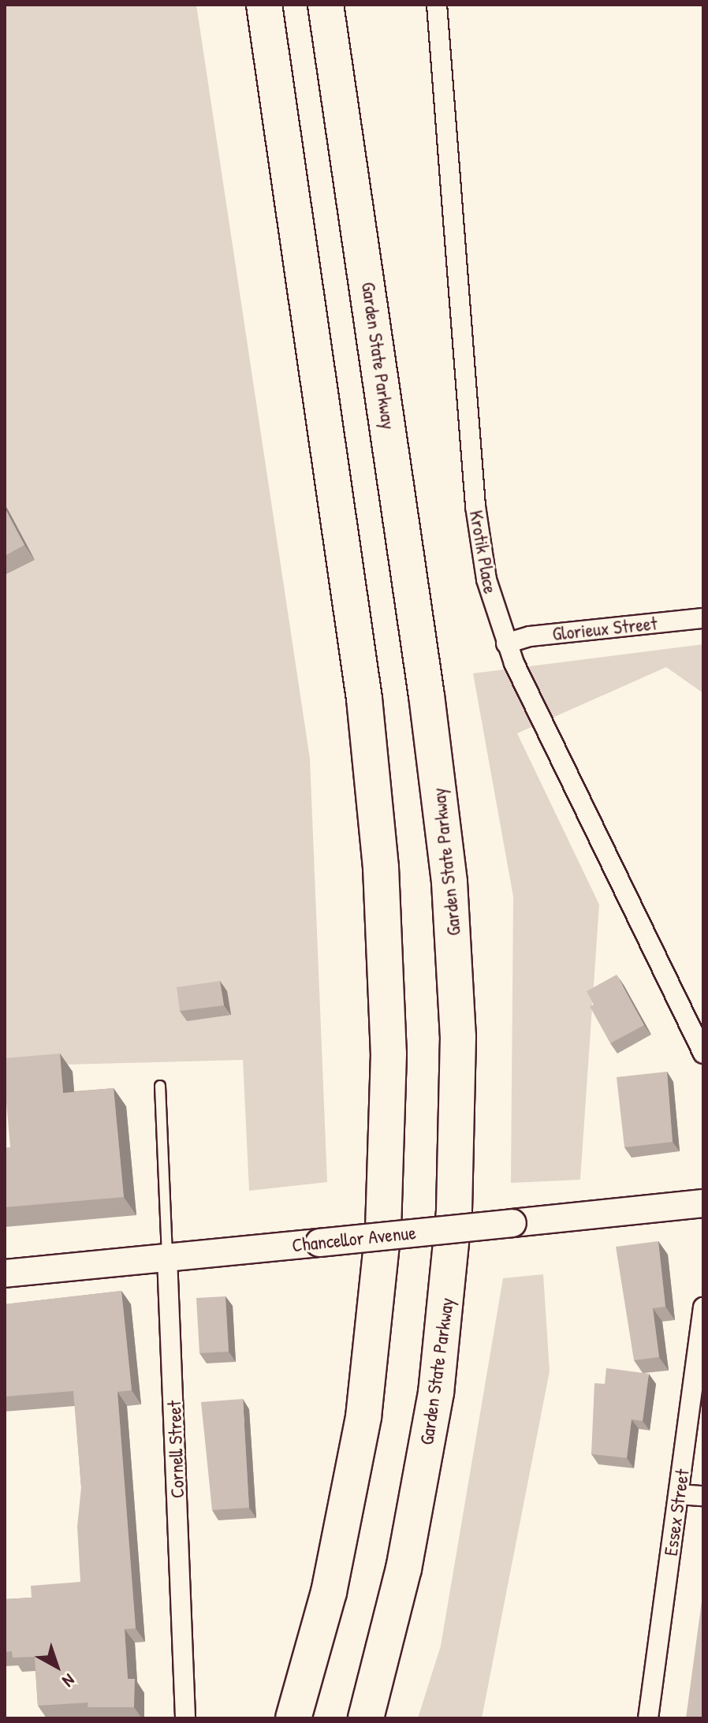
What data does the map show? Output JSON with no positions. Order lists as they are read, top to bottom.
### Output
{
  "streets": {
    "highway": ["Garden State Parkway"],
    "main road": ["Chancellor Avenue"],
    "street": [
      "Krotik Place",
      "Glorieux Street",
      "Cornell Street",
      "Essex Street"
    ]
  },
  "crossings": [
    ["Krotik Place", "Glorieux Street"],
    ["Chancellor Avenue", "Cornell Street"]
  ],
  "north": "bottom right"
}
